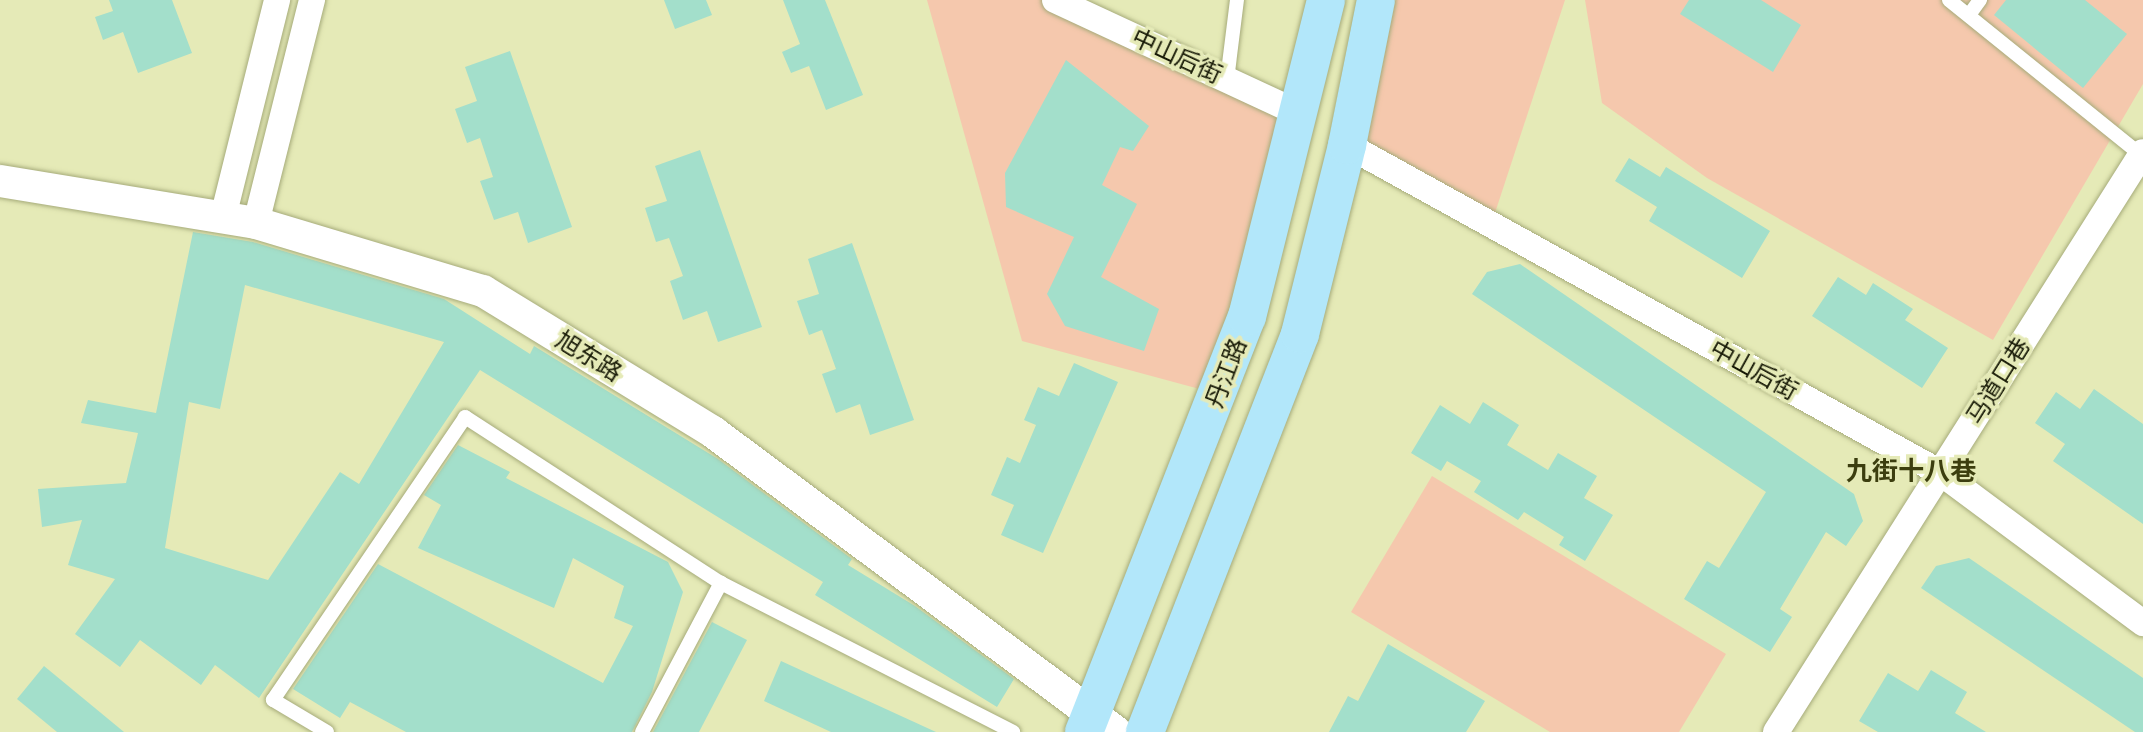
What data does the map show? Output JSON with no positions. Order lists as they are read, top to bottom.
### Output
{
  "streets": {
    "main road": ["丹江路"],
    "street": ["中山后街", "旭东路", "马道口巷"]
  },
  "crossings": [
    ["中山后街", "丹江路"],
    ["中山后街", "马道口巷"],
    ["旭东路", "丹江路"]
  ],
  "districts": ["九街十八巷"]
}
